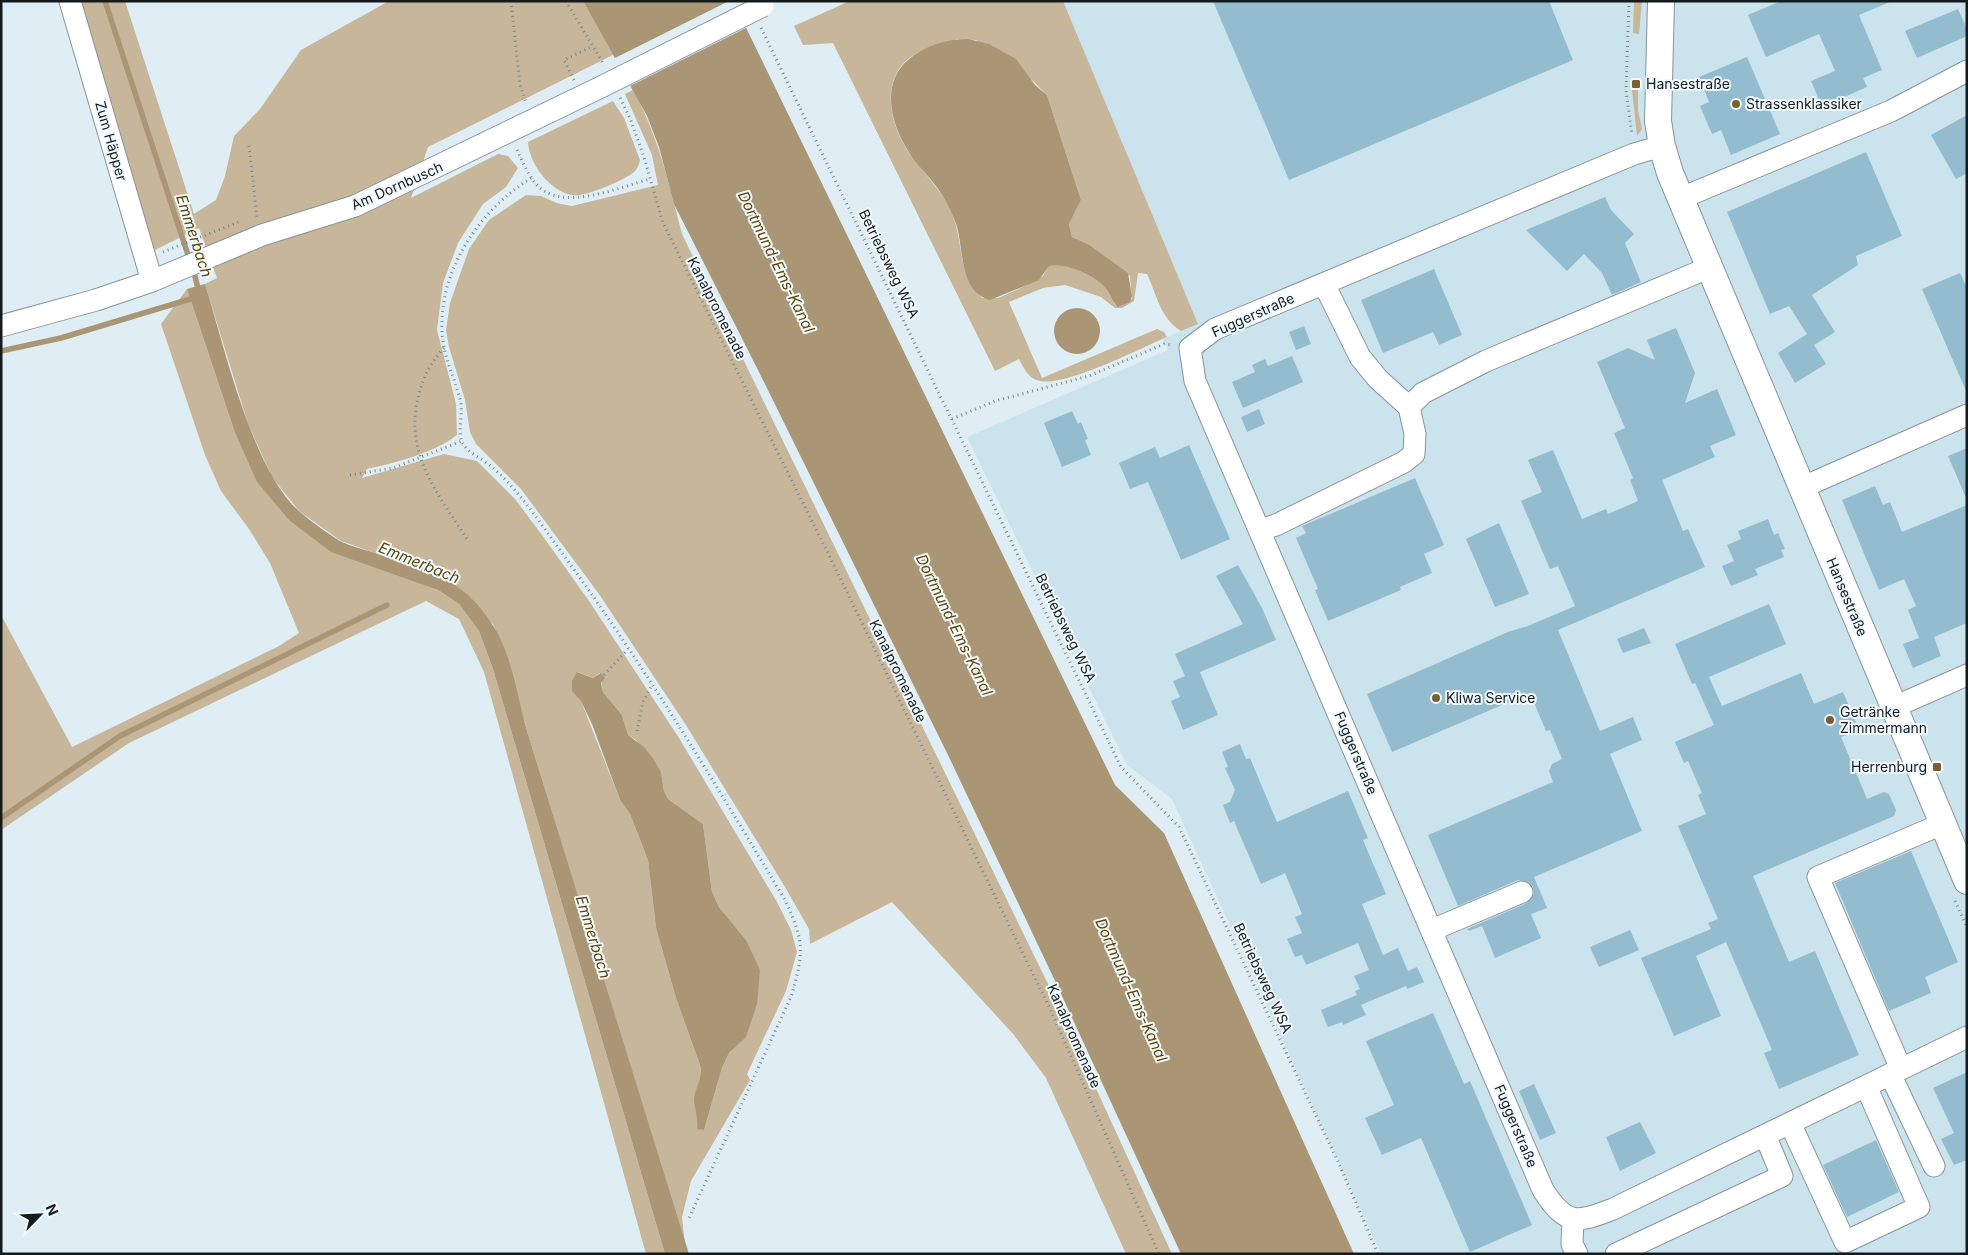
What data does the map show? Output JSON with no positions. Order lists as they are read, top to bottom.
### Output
{
  "streets": {
    "main road": ["Hansestraße"],
    "street": ["Zum Häpper", "Am Dornbusch", "Fuggerstraße"],
    "path": ["Betriebsweg WSA", "Kanalpromenade"]
  },
  "crossings": [
    ["Zum Häpper", "Am Dornbusch"],
    ["Am Dornbusch", "Betriebsweg WSA"],
    ["Fuggerstraße", "Hansestraße"]
  ],
  "water": ["Emmerbach", "Dortmund-Ems-Kanal"],
  "places": {
    "transit": ["Hansestraße", "Herrenburg"],
    "other": ["Strassenklassiker", "Kliwa Service", "Getränke Zimmermann"]
  },
  "north": "top right"
}
